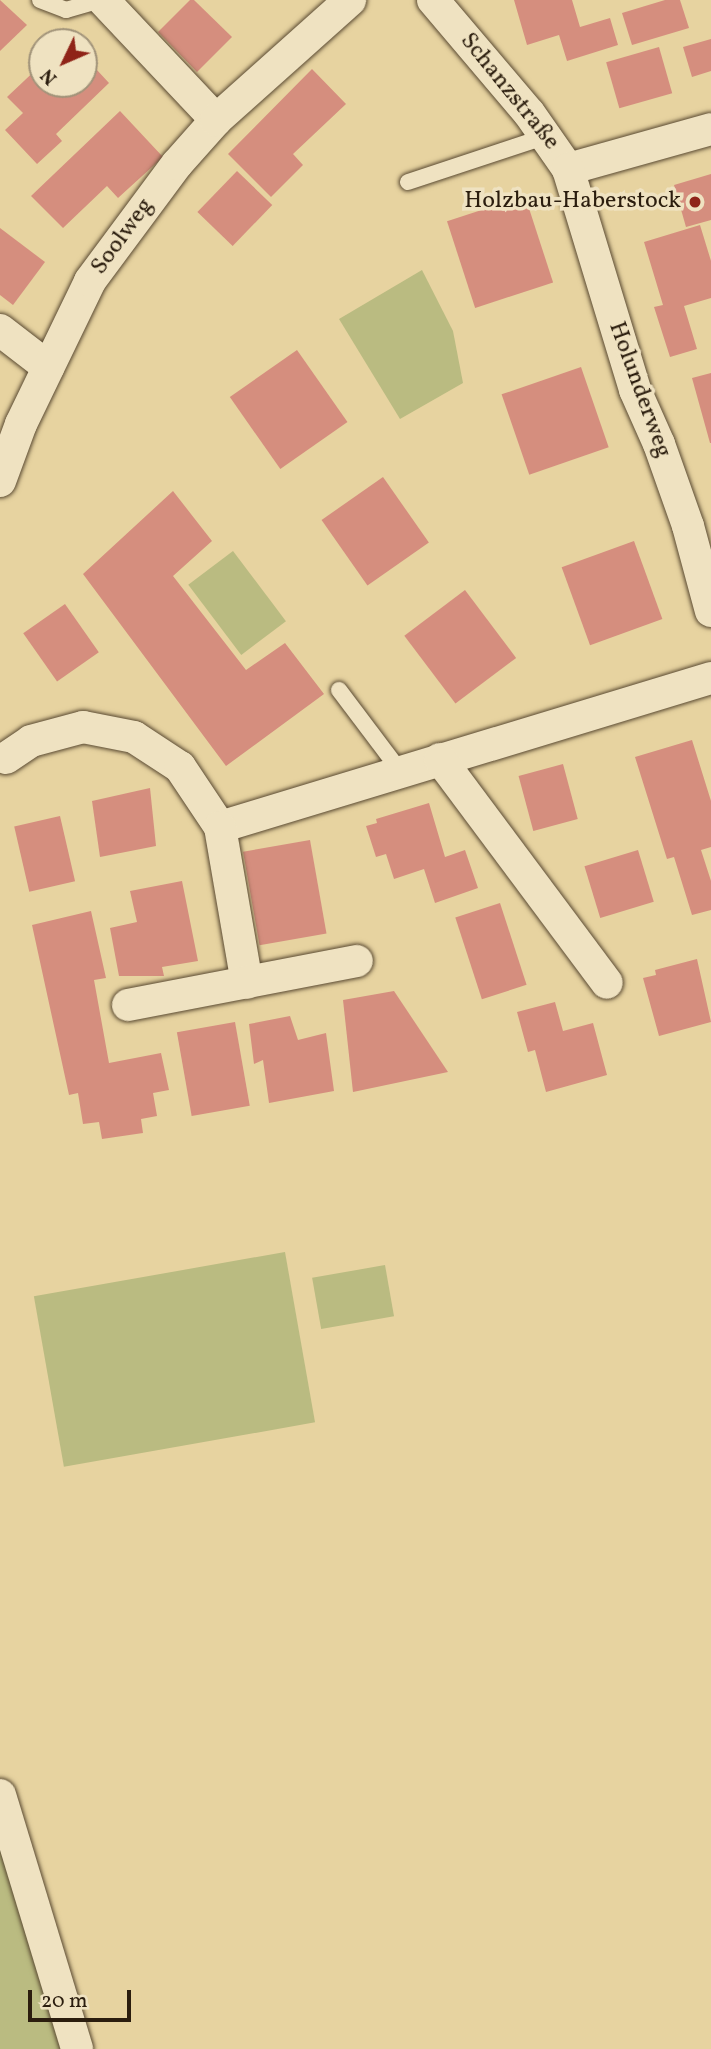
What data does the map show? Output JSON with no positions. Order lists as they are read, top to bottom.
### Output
{
  "streets": {
    "street": ["Schanzstraße", "Soolweg", "Holunderweg"]
  },
  "crossings": [
    ["Schanzstraße", "Holunderweg"]
  ],
  "places": ["Holzbau-Haberstock"],
  "scale_bar": "20 m",
  "north": "bottom left"
}
